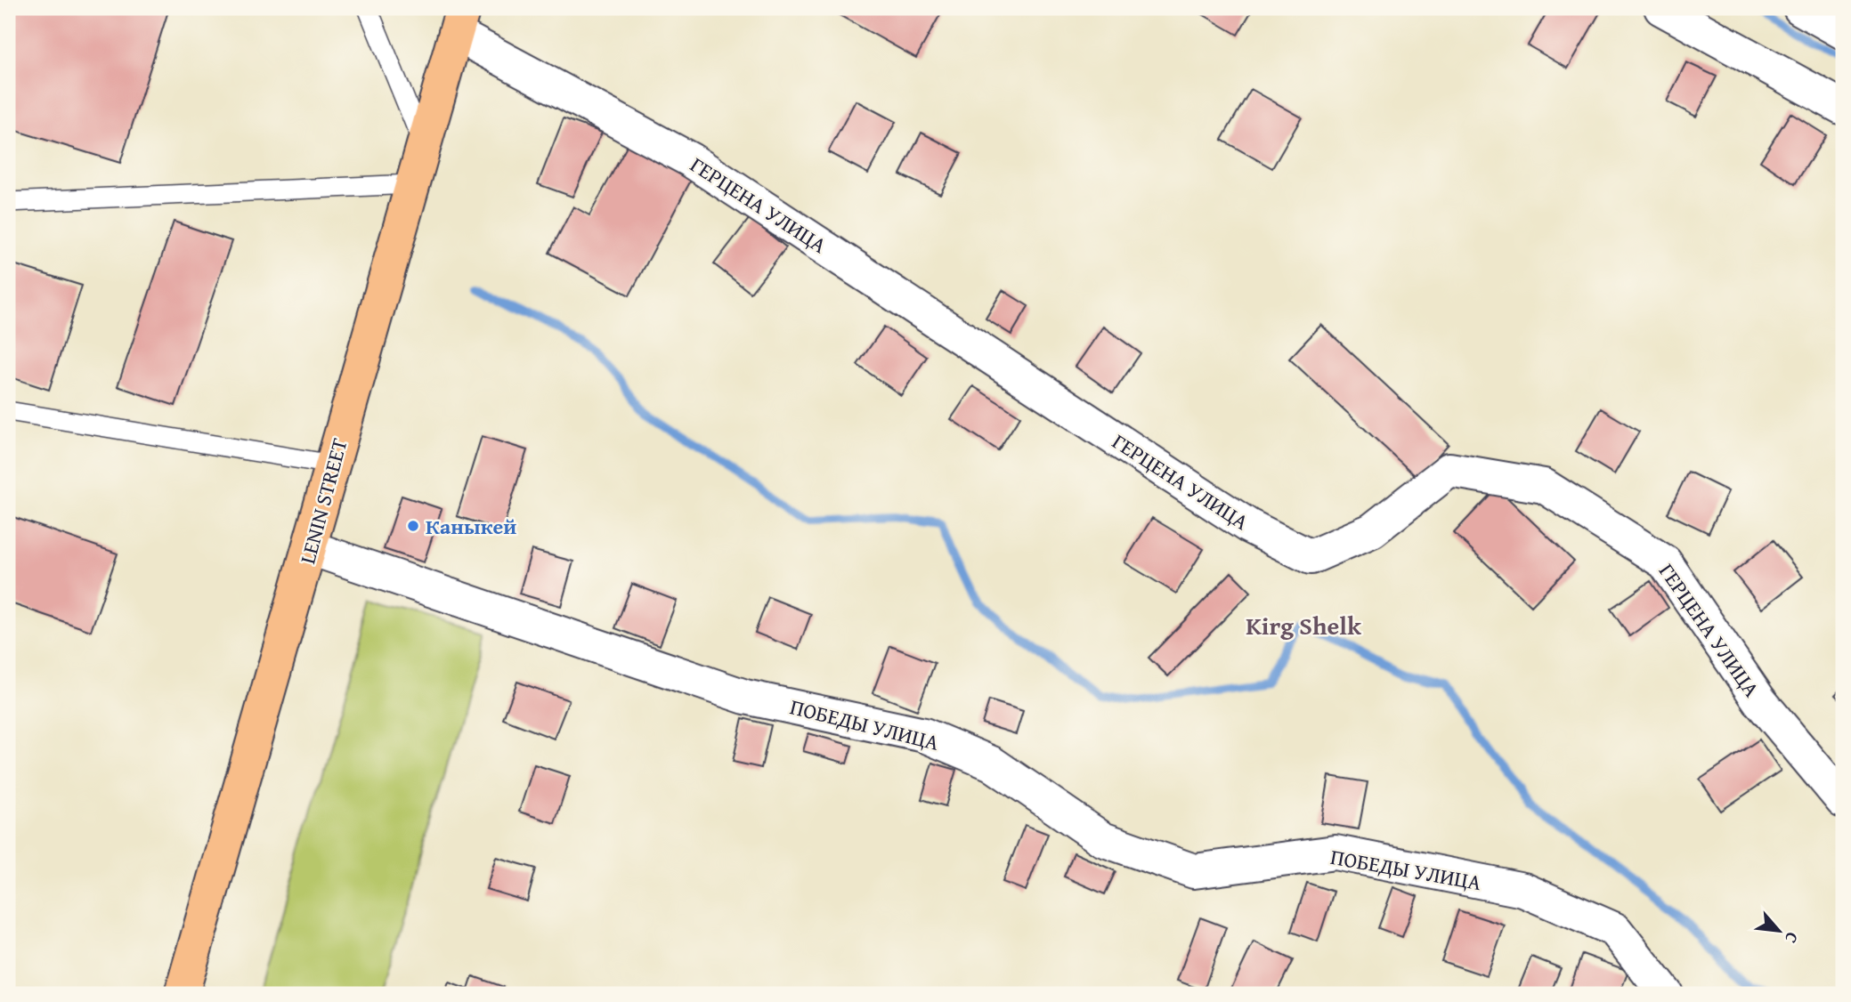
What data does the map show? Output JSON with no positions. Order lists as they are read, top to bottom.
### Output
{
  "streets": {
    "main road": ["LENIN STREET"],
    "street": ["ГЕРЦЕНА УЛИЦА", "ПОБЕДЫ УЛИЦА"]
  },
  "crossings": [
    ["ГЕРЦЕНА УЛИЦА", "LENIN STREET"],
    ["LENIN STREET", "ПОБЕДЫ УЛИЦА"]
  ],
  "districts": ["Kirg Shelk"],
  "places": ["Каныкей"],
  "north": "bottom right"
}
